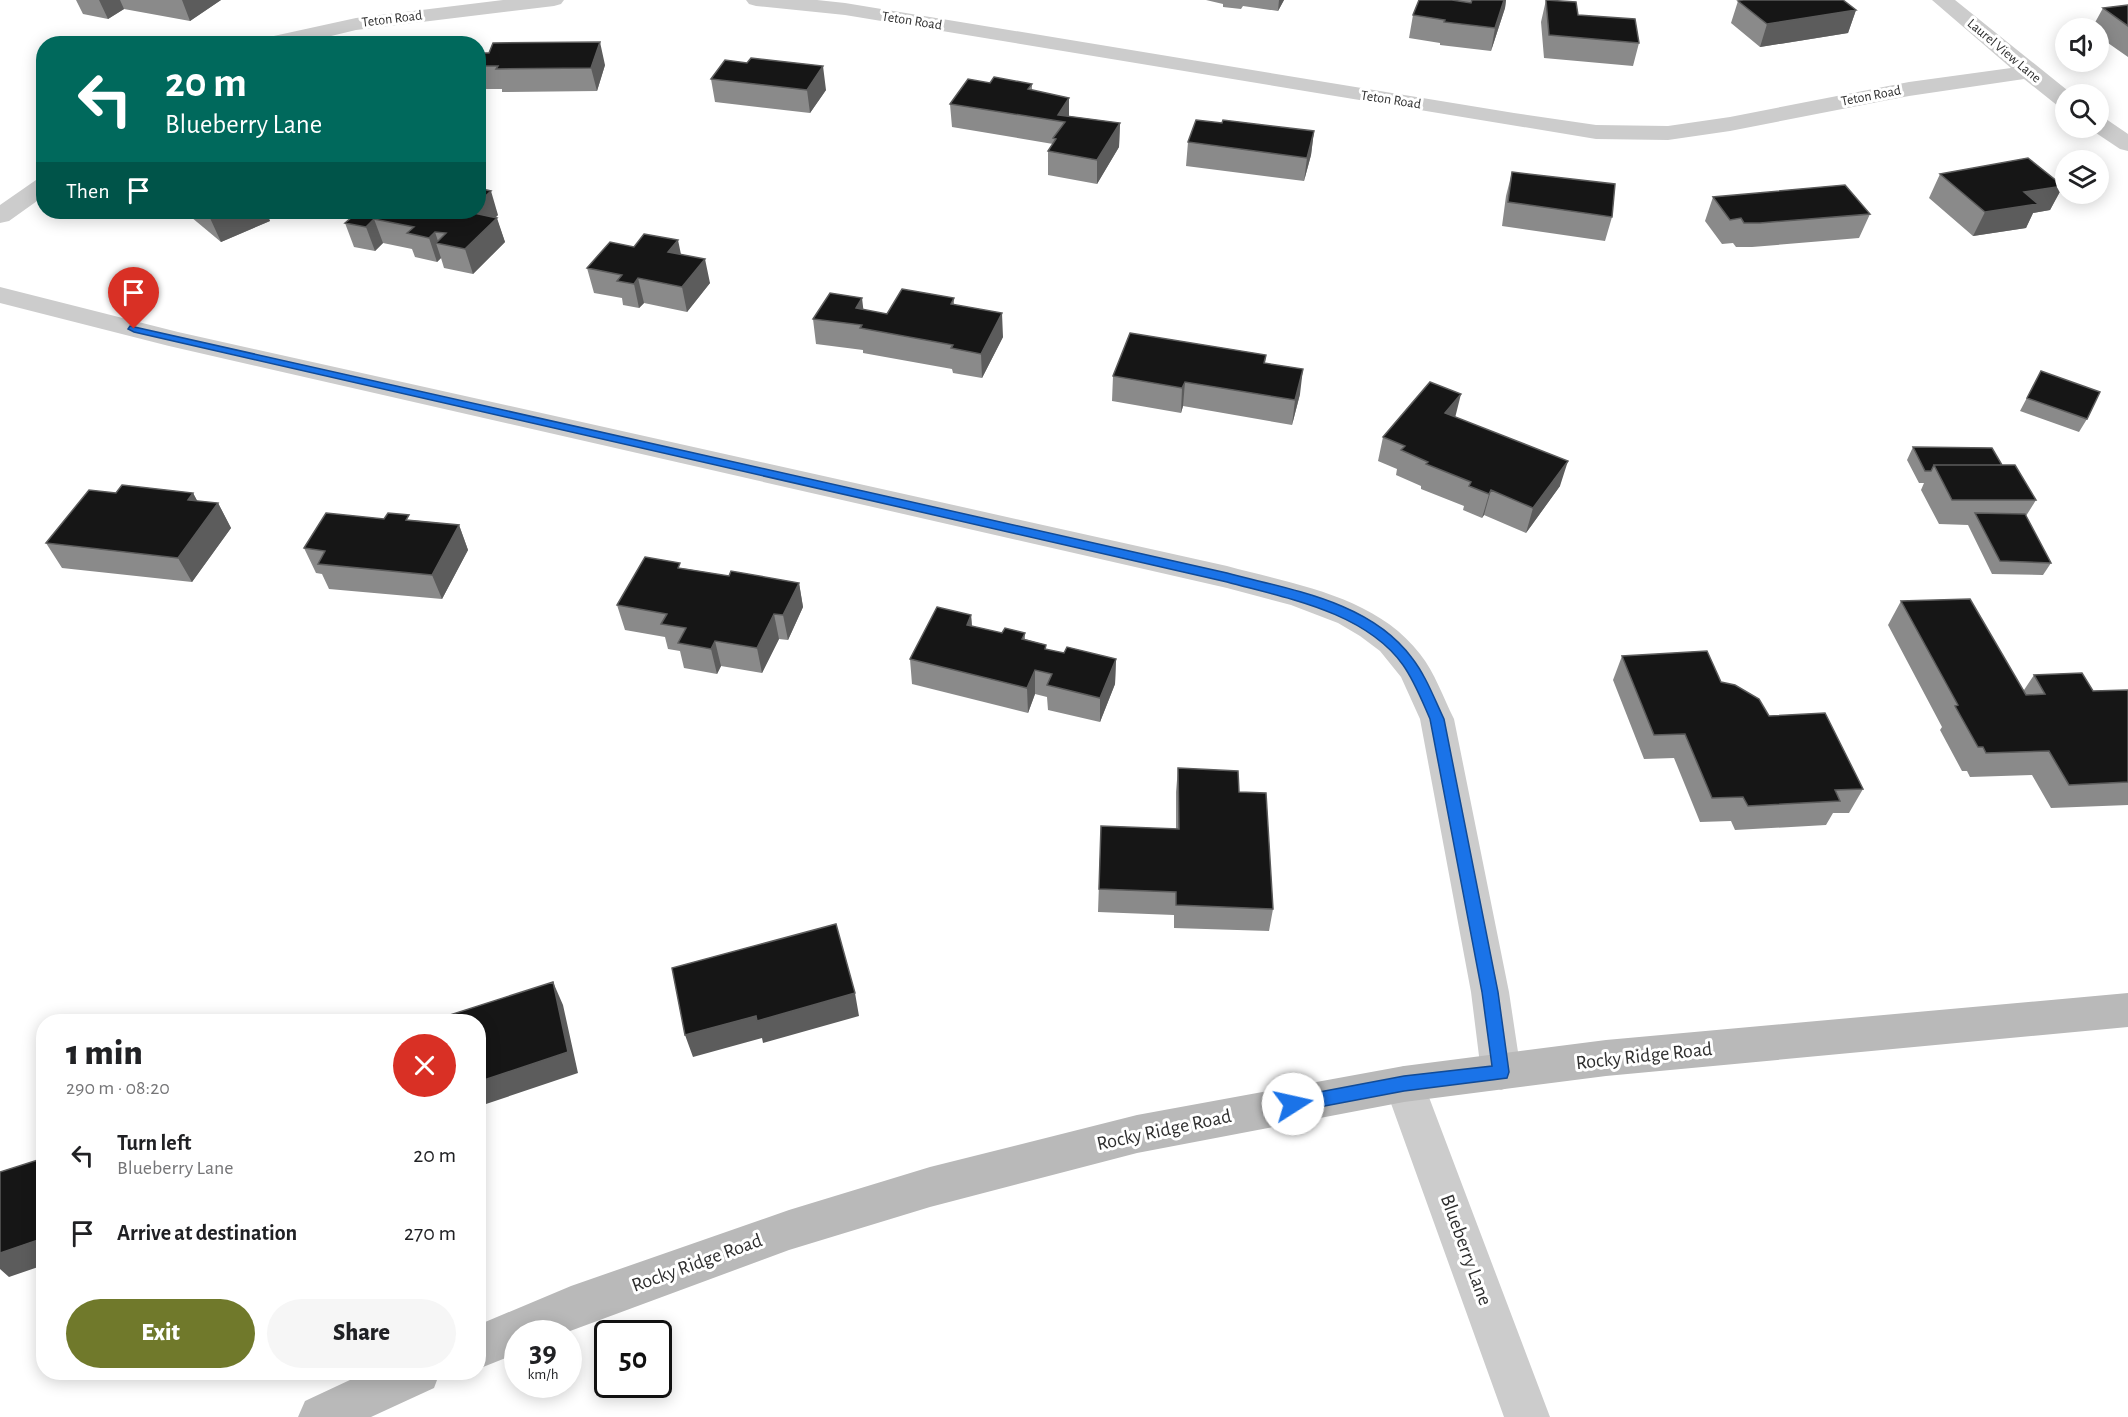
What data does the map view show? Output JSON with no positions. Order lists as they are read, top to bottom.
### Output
{
  "streets": {
    "main road": ["Rocky Ridge Road"],
    "street": ["Teton Road", "Laurel View Lane", "Blueberry Lane"]
  },
  "crossings": [
    ["Teton Road", "Laurel View Lane"],
    ["Rocky Ridge Road", "Blueberry Lane"]
  ],
  "page": {
    "turn": ["20 m", "Blueberry Lane"],
    "then": "Then",
    "heading": ["1 min", "290 m · 08:20"],
    "list": [
      {
        "name": "Turn left",
        "note": "Blueberry Lane",
        "value": "20 m"
      },
      {
        "name": "Arrive at destination",
        "value": "270 m"
      }
    ],
    "buttons": ["Exit", "Share"],
    "speed": "39 km/h",
    "limit": "50"
  }
}
